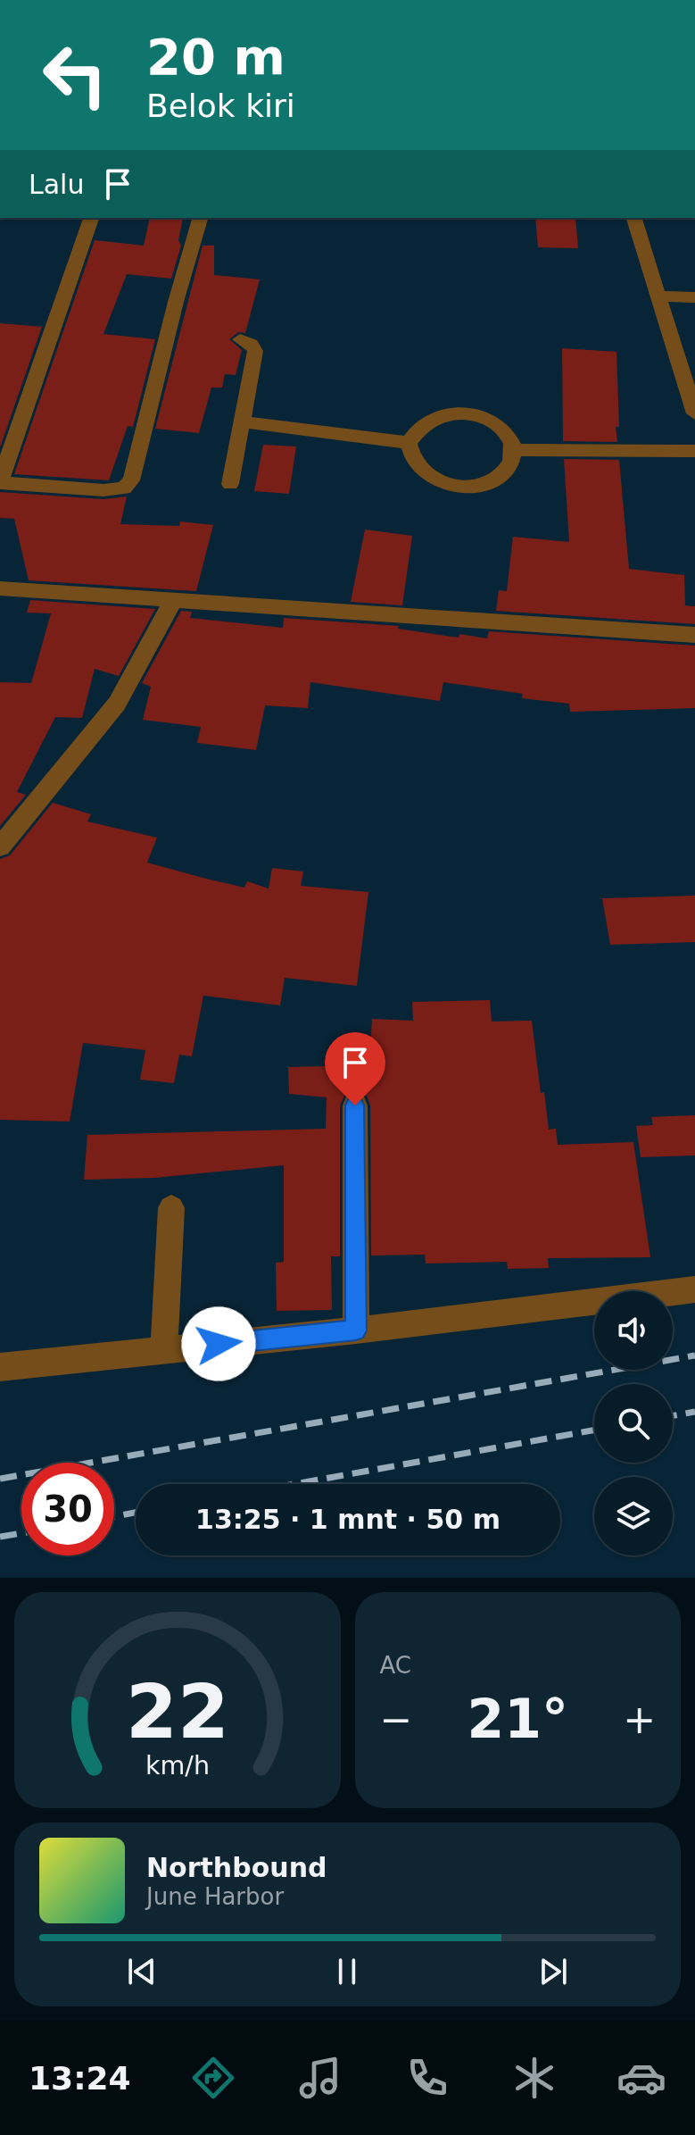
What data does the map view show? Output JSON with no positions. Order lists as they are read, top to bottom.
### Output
{
  "page": {
    "turn": ["20 m", "Belok kiri"],
    "then": "Lalu",
    "limit": "30",
    "trip": "13:25 · 1 mnt · 50 m",
    "tile": "AC",
    "heat": ["−", "21°", "+"],
    "song": ["Northbound", "June Harbor"],
    "tabs": "13:24",
    "gauge": ["22", "km/h"]
  }
}
